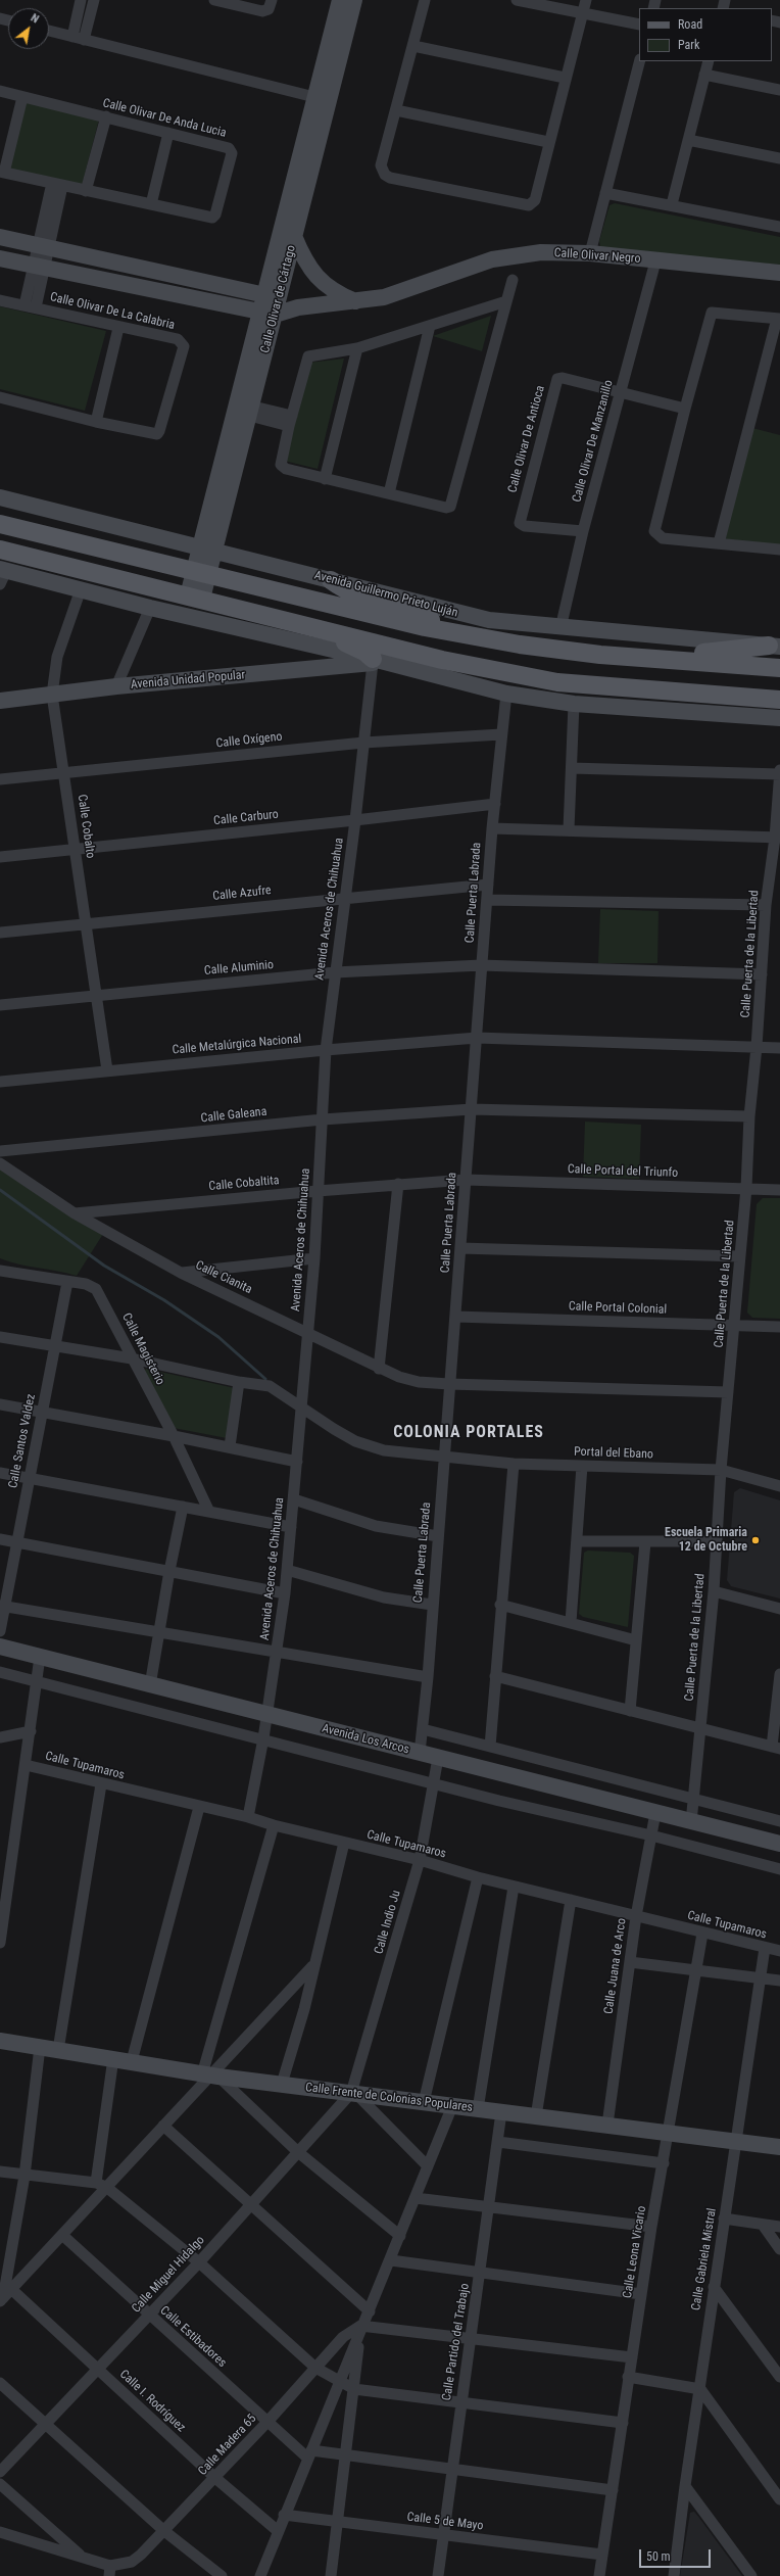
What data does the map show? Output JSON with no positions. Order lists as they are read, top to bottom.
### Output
{
  "streets": {
    "main road": ["Avenida Guillermo Prieto Luján"],
    "street": [
      "Calle Olivar De Anda Lucia",
      "Calle Olivar Negro",
      "Calle Olivar de Cártago",
      "Calle Olivar De La Calabria",
      "Calle Olivar De Antioca",
      "Calle Olivar De Manzanillo",
      "Avenida Unidad Popular",
      "Calle Oxígeno",
      "Calle Carburo",
      "Calle Cobalto",
      "Calle Puerta Labrada",
      "Calle Azufre",
      "Avenida Aceros de Chihuahua",
      "Calle Puerta de la Libertad",
      "Calle Aluminio",
      "Calle Metalúrgica Nacional",
      "Calle Galeana",
      "Calle Portal del Triunfo",
      "Calle Cobaltita",
      "Calle Cianita",
      "Calle Portal Colonial",
      "Calle Magisterio",
      "Calle Santos Valdez",
      "Portal del Ebano",
      "Avenida Los Arcos",
      "Calle Tupamaros",
      "Calle Indio Ju",
      "Calle Juana de Arco",
      "Calle Frente de Colonias Populares",
      "Calle Leona Vicario",
      "Calle Gabriela Mistral",
      "Calle Miguel Hidalgo",
      "Calle Estibadores",
      "Calle Partido del Trabajo",
      "Calle I. Rodríguez",
      "Calle Madera 65",
      "Calle 5 de Mayo"
    ]
  },
  "crossings": [
    ["Calle Olivar Negro", "Calle Olivar de Cártago"],
    ["Calle Olivar Negro", "Calle Olivar De Manzanillo"],
    ["Calle Olivar de Cártago", "Avenida Guillermo Prieto Luján"],
    ["Calle Olivar De Antioca", "Calle Olivar De Manzanillo"],
    ["Calle Olivar De Manzanillo", "Avenida Guillermo Prieto Luján"],
    ["Avenida Unidad Popular", "Calle Cobalto"],
    ["Avenida Unidad Popular", "Avenida Aceros de Chihuahua"],
    ["Calle Oxígeno", "Calle Cobalto"],
    ["Calle Oxígeno", "Calle Puerta Labrada"],
    ["Calle Oxígeno", "Avenida Aceros de Chihuahua"],
    ["Calle Carburo", "Calle Cobalto"],
    ["Calle Carburo", "Calle Puerta Labrada"],
    ["Calle Carburo", "Avenida Aceros de Chihuahua"],
    ["Calle Cobalto", "Calle Azufre"],
    ["Calle Cobalto", "Calle Aluminio"],
    ["Calle Cobalto", "Calle Metalúrgica Nacional"],
    ["Calle Puerta Labrada", "Calle Azufre"],
    ["Calle Puerta Labrada", "Calle Aluminio"],
    ["Calle Puerta Labrada", "Calle Metalúrgica Nacional"],
    ["Calle Puerta Labrada", "Calle Galeana"],
    ["Calle Puerta Labrada", "Calle Portal del Triunfo"],
    ["Calle Puerta Labrada", "Calle Cobaltita"],
    ["Calle Puerta Labrada", "Calle Cianita"],
    ["Calle Puerta Labrada", "Calle Portal Colonial"],
    ["Calle Puerta Labrada", "Portal del Ebano"],
    ["Calle Puerta Labrada", "Avenida Los Arcos"],
    ["Calle Azufre", "Avenida Aceros de Chihuahua"],
    ["Avenida Aceros de Chihuahua", "Calle Aluminio"],
    ["Avenida Aceros de Chihuahua", "Calle Metalúrgica Nacional"],
    ["Avenida Aceros de Chihuahua", "Calle Galeana"],
    ["Avenida Aceros de Chihuahua", "Calle Cobaltita"],
    ["Avenida Aceros de Chihuahua", "Calle Cianita"],
    ["Avenida Aceros de Chihuahua", "Portal del Ebano"],
    ["Avenida Aceros de Chihuahua", "Avenida Los Arcos"],
    ["Avenida Aceros de Chihuahua", "Calle Tupamaros"],
    ["Calle Puerta de la Libertad", "Calle Aluminio"],
    ["Calle Puerta de la Libertad", "Calle Metalúrgica Nacional"],
    ["Calle Puerta de la Libertad", "Calle Galeana"],
    ["Calle Puerta de la Libertad", "Calle Portal del Triunfo"],
    ["Calle Puerta de la Libertad", "Calle Cianita"],
    ["Calle Puerta de la Libertad", "Calle Portal Colonial"],
    ["Calle Puerta de la Libertad", "Portal del Ebano"],
    ["Calle Puerta de la Libertad", "Avenida Los Arcos"],
    ["Calle Portal del Triunfo", "Calle Cobaltita"],
    ["Calle Cobaltita", "Calle Cianita"],
    ["Calle Magisterio", "Calle Santos Valdez"],
    ["Calle Magisterio", "Portal del Ebano"],
    ["Calle Santos Valdez", "Portal del Ebano"],
    ["Avenida Los Arcos", "Calle Indio Ju"],
    ["Avenida Los Arcos", "Calle Juana de Arco"],
    ["Calle Tupamaros", "Calle Indio Ju"],
    ["Calle Tupamaros", "Calle Juana de Arco"],
    ["Calle Tupamaros", "Calle Leona Vicario"],
    ["Calle Tupamaros", "Calle Gabriela Mistral"],
    ["Calle Indio Ju", "Calle Frente de Colonias Populares"],
    ["Calle Indio Ju", "Calle Miguel Hidalgo"],
    ["Calle Juana de Arco", "Calle Frente de Colonias Populares"],
    ["Calle Frente de Colonias Populares", "Calle Leona Vicario"],
    ["Calle Frente de Colonias Populares", "Calle Gabriela Mistral"],
    ["Calle Frente de Colonias Populares", "Calle Miguel Hidalgo"],
    ["Calle Frente de Colonias Populares", "Calle Partido del Trabajo"],
    ["Calle Leona Vicario", "Calle 5 de Mayo"],
    ["Calle Miguel Hidalgo", "Calle Estibadores"],
    ["Calle Miguel Hidalgo", "Calle I. Rodríguez"],
    ["Calle Estibadores", "Calle Madera 65"],
    ["Calle Partido del Trabajo", "Calle 5 de Mayo"],
    ["Calle I. Rodríguez", "Calle Madera 65"]
  ],
  "districts": ["COLONIA PORTALES"],
  "places": ["Escuela Primaria 12 de Octubre"],
  "legend": ["Road", "Park"],
  "scale_bar": "50 m",
  "north": "top right"
}
